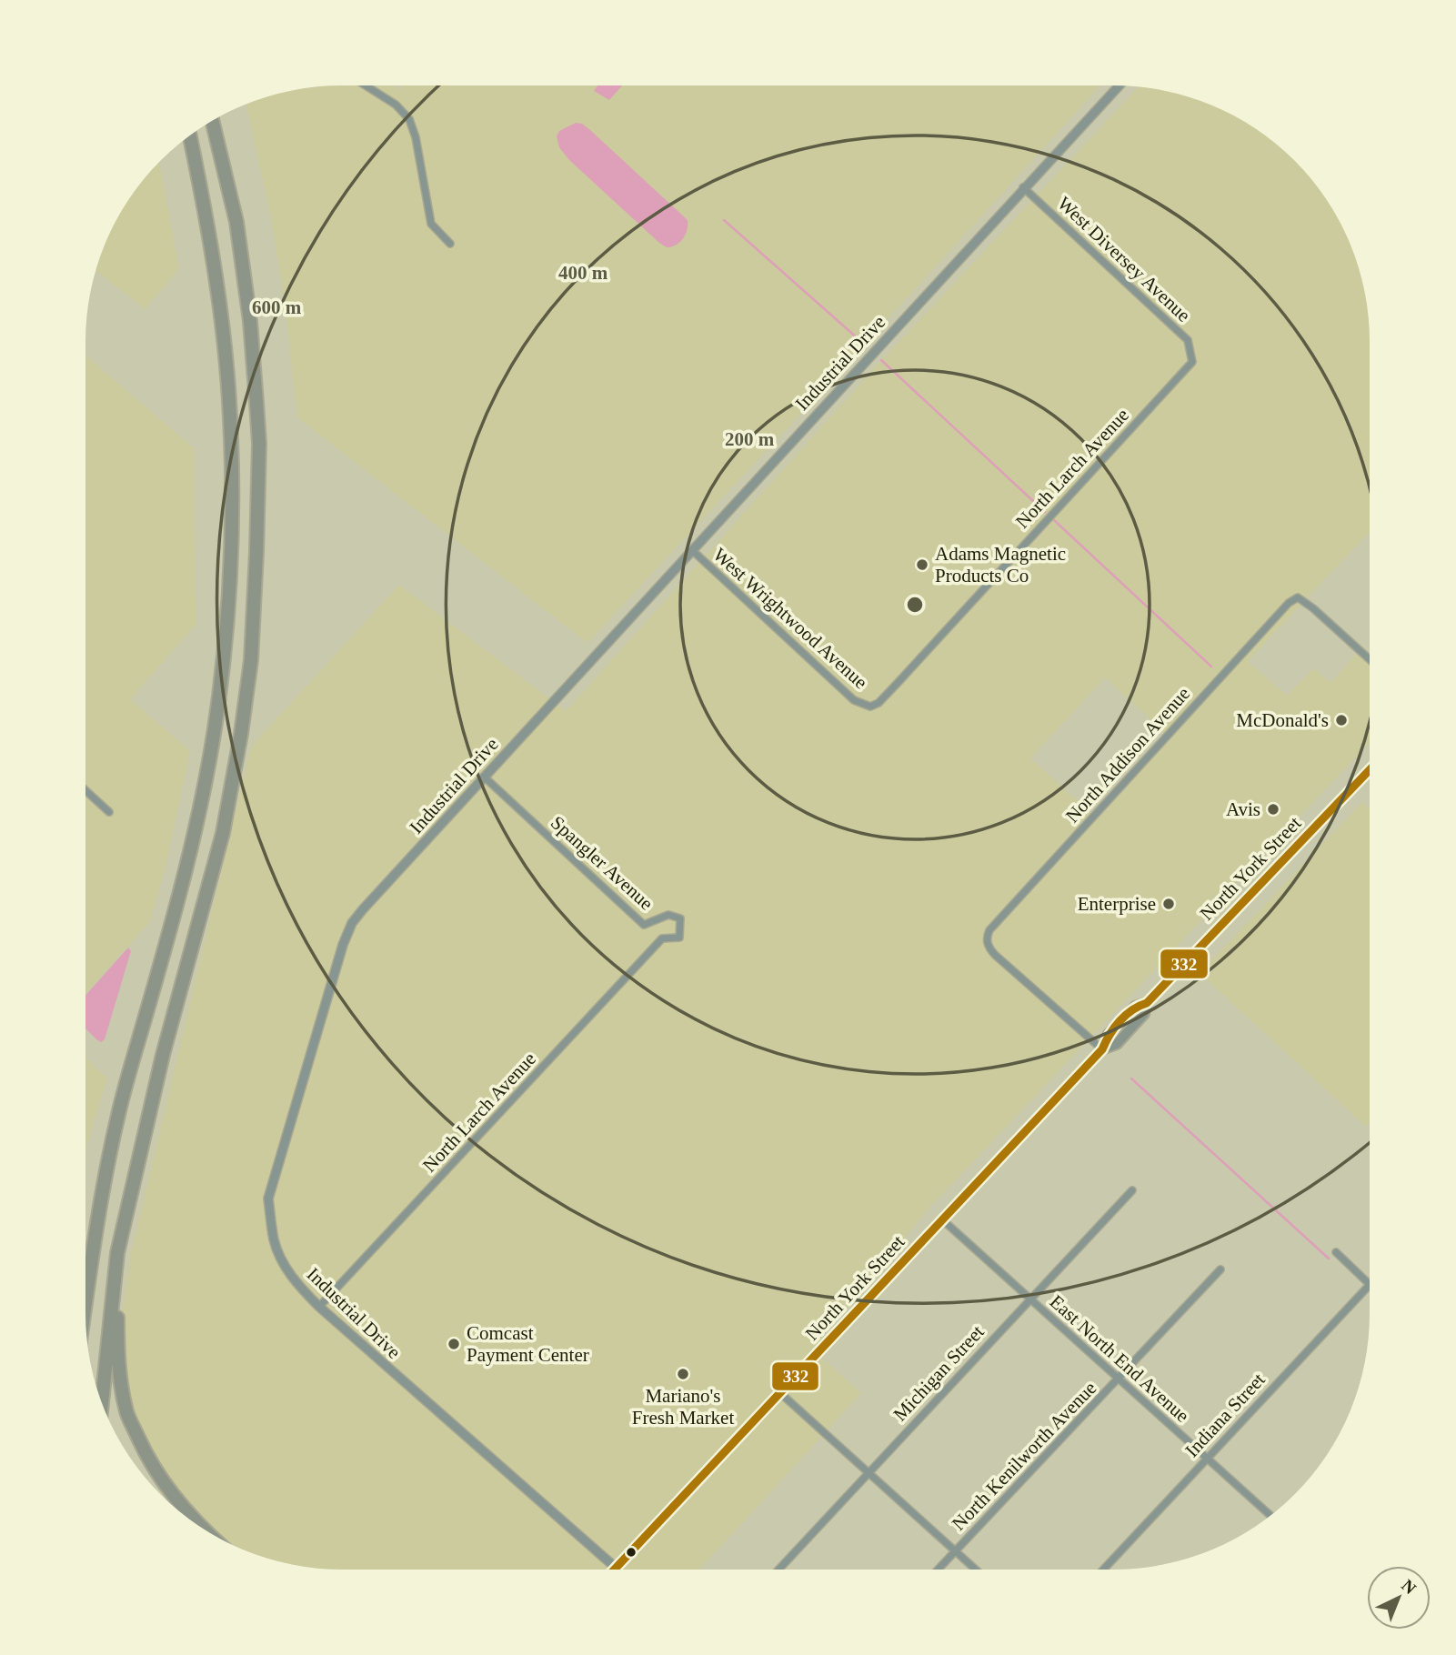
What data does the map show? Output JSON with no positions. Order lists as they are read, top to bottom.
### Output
{
  "streets": {
    "main road": ["North York Street"],
    "street": [
      "West Diversey Avenue",
      "Industrial Drive",
      "North Larch Avenue",
      "West Wrightwood Avenue",
      "North Addison Avenue",
      "Spangler Avenue",
      "East North End Avenue",
      "Michigan Street",
      "Indiana Street",
      "North Kenilworth Avenue"
    ]
  },
  "crossings": [
    ["West Diversey Avenue", "Industrial Drive"],
    ["West Diversey Avenue", "North Larch Avenue"],
    ["Industrial Drive", "North Larch Avenue"],
    ["Industrial Drive", "West Wrightwood Avenue"],
    ["Industrial Drive", "Spangler Avenue"],
    ["Industrial Drive", "North York Street"],
    ["North Larch Avenue", "West Wrightwood Avenue"],
    ["North Larch Avenue", "Spangler Avenue"],
    ["North Addison Avenue", "North York Street"],
    ["North York Street", "East North End Avenue"],
    ["East North End Avenue", "Michigan Street"],
    ["East North End Avenue", "Indiana Street"],
    ["East North End Avenue", "North Kenilworth Avenue"]
  ],
  "places": [
    "Adams Magnetic Products Co",
    "McDonald's",
    "Avis",
    "Enterprise",
    "Comcast Payment Center",
    "Mariano's Fresh Market"
  ],
  "lines": ["transit line 332"],
  "north": "top right",
  "rings": ["400 m", "600 m", "200 m"]
}
